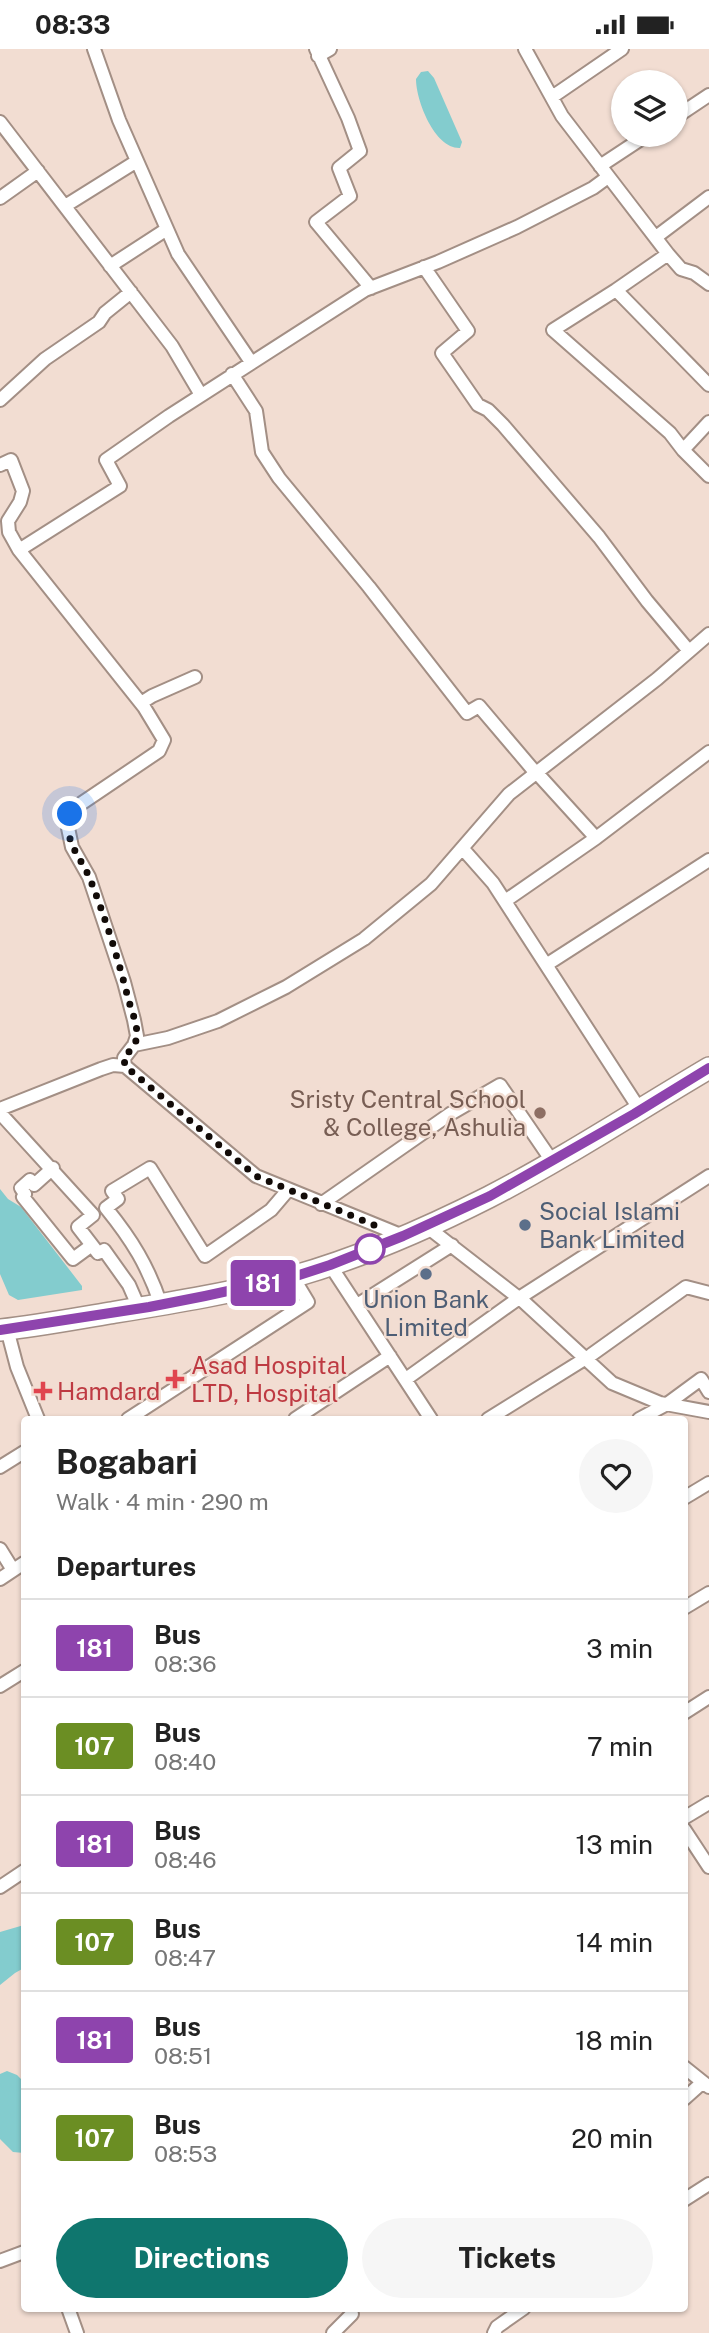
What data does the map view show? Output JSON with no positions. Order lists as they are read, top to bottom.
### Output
{
  "places": {
    "other": ["Sristy Central School & College, Ashulia", "Social Islami Bank Limited", "Union Bank Limited"],
    "health": ["Asad Hospital LTD, Hospital", "Hamdard"]
  },
  "lines": ["bus line 181"],
  "page": {
    "status": "08:33",
    "on_map": "181",
    "heading": [
      ["Bogabari", "Walk · 4 min · 290 m"],
      "Departures"
    ],
    "list": [
      {
        "mark": "181",
        "name": "Bus",
        "note": "08:36",
        "value": "3 min"
      },
      {
        "mark": "107",
        "name": "Bus",
        "note": "08:40",
        "value": "7 min"
      },
      {
        "mark": "181",
        "name": "Bus",
        "note": "08:46",
        "value": "13 min"
      },
      {
        "mark": "107",
        "name": "Bus",
        "note": "08:47",
        "value": "14 min"
      },
      {
        "mark": "181",
        "name": "Bus",
        "note": "08:51",
        "value": "18 min"
      },
      {
        "mark": "107",
        "name": "Bus",
        "note": "08:53",
        "value": "20 min"
      }
    ],
    "buttons": ["Directions", "Tickets"]
  }
}
